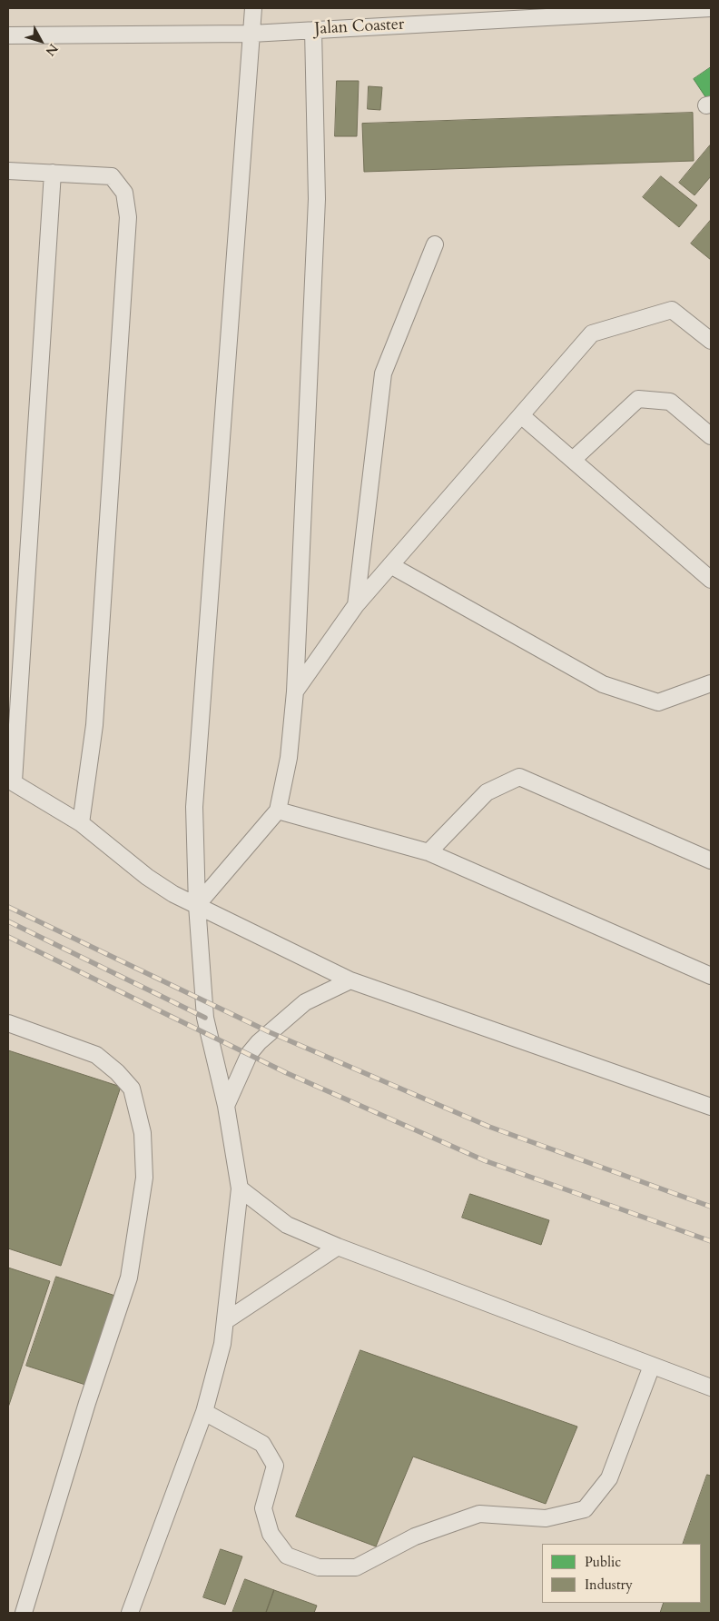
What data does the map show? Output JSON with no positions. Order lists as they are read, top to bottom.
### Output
{
  "streets": {
    "lane": ["Jalan Coaster"]
  },
  "legend": ["Public", "Industry"],
  "north": "bottom right"
}
